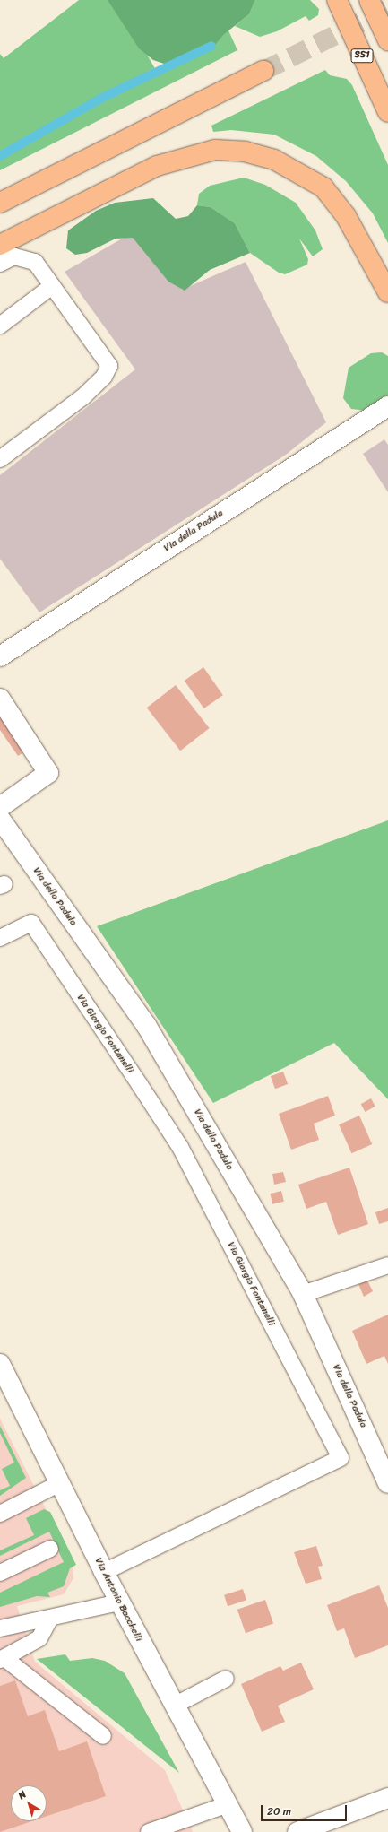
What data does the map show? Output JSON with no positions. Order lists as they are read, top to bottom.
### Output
{
  "streets": {
    "highway": ["SS1"],
    "street": ["Via della Padula", "Via Antonio Bacchelli"],
    "lane": ["Via Giorgio Fontanelli"]
  },
  "crossings": [
    ["Via Giorgio Fontanelli", "Via Antonio Bacchelli"]
  ],
  "scale_bar": "20 m",
  "north": "top left"
}
